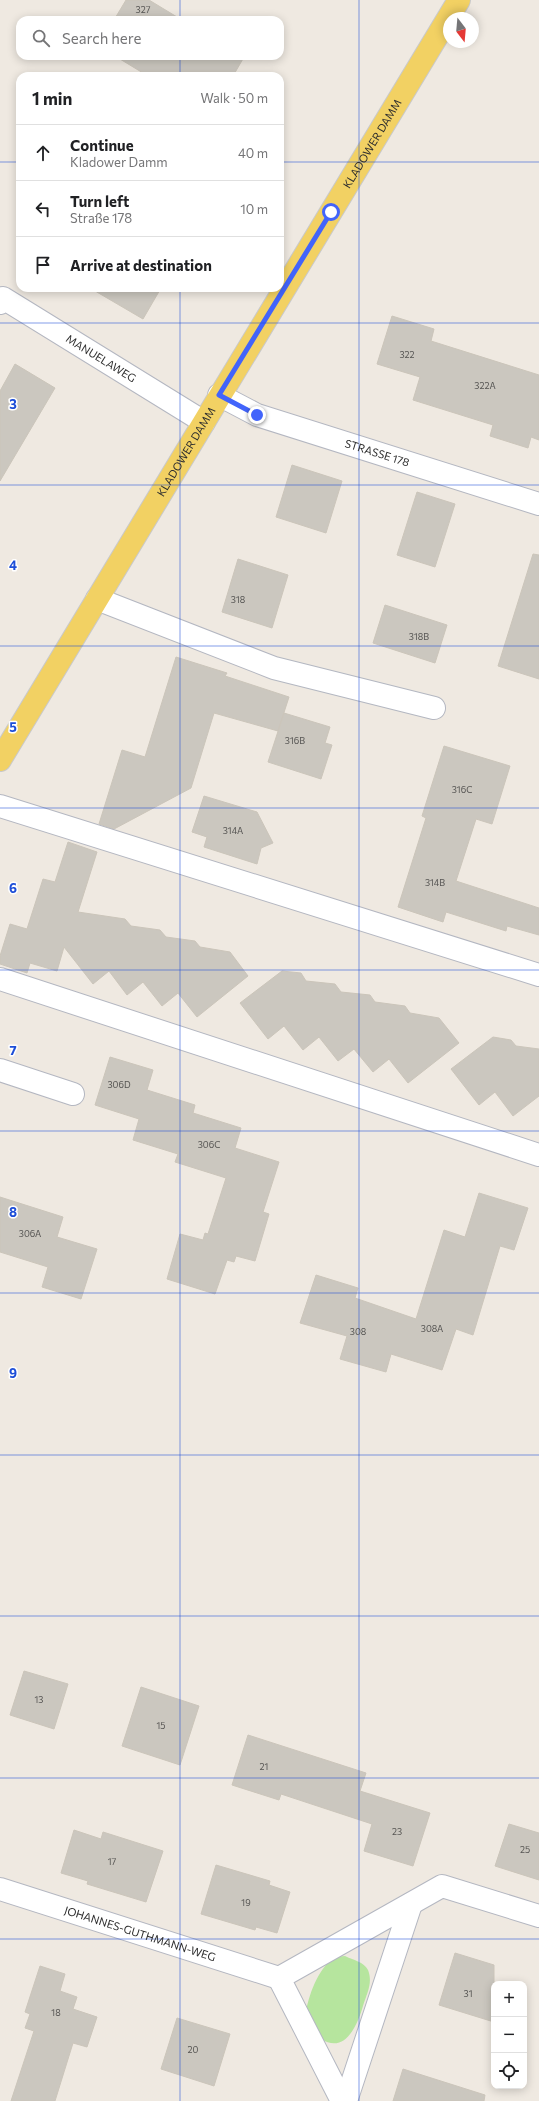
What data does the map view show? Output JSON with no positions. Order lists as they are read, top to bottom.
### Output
{
  "streets": {
    "main road": ["KLADOWER DAMM"],
    "street": ["MANUELAWEG", "STRASSE 178", "JOHANNES-GUTHMANN-WEG"]
  },
  "crossings": [
    ["KLADOWER DAMM", "MANUELAWEG"],
    ["KLADOWER DAMM", "STRASSE 178"]
  ],
  "house_numbers": [
    "327",
    "322",
    "322A",
    "318",
    "318B",
    "316B",
    "316C",
    "314A",
    "314B",
    "306D",
    "306C",
    "306A",
    "308A",
    "308",
    "13",
    "15",
    "21",
    "23",
    "25",
    "17",
    "19",
    "31",
    "18",
    "20"
  ],
  "north": "bottom",
  "page": {
    "search": "Search here",
    "heading": ["1 min", "Walk · 50 m"],
    "list": [
      ["Continue", "Kladower Damm", "40 m"],
      ["Turn left", "Straße 178", "10 m"],
      "Arrive at destination"
    ],
    "map_buttons": ["+", "−"]
  },
  "grid": {
    "rows": [
      "3",
      "4",
      "5",
      "6",
      "7",
      "8",
      "9"
    ]
  }
}
